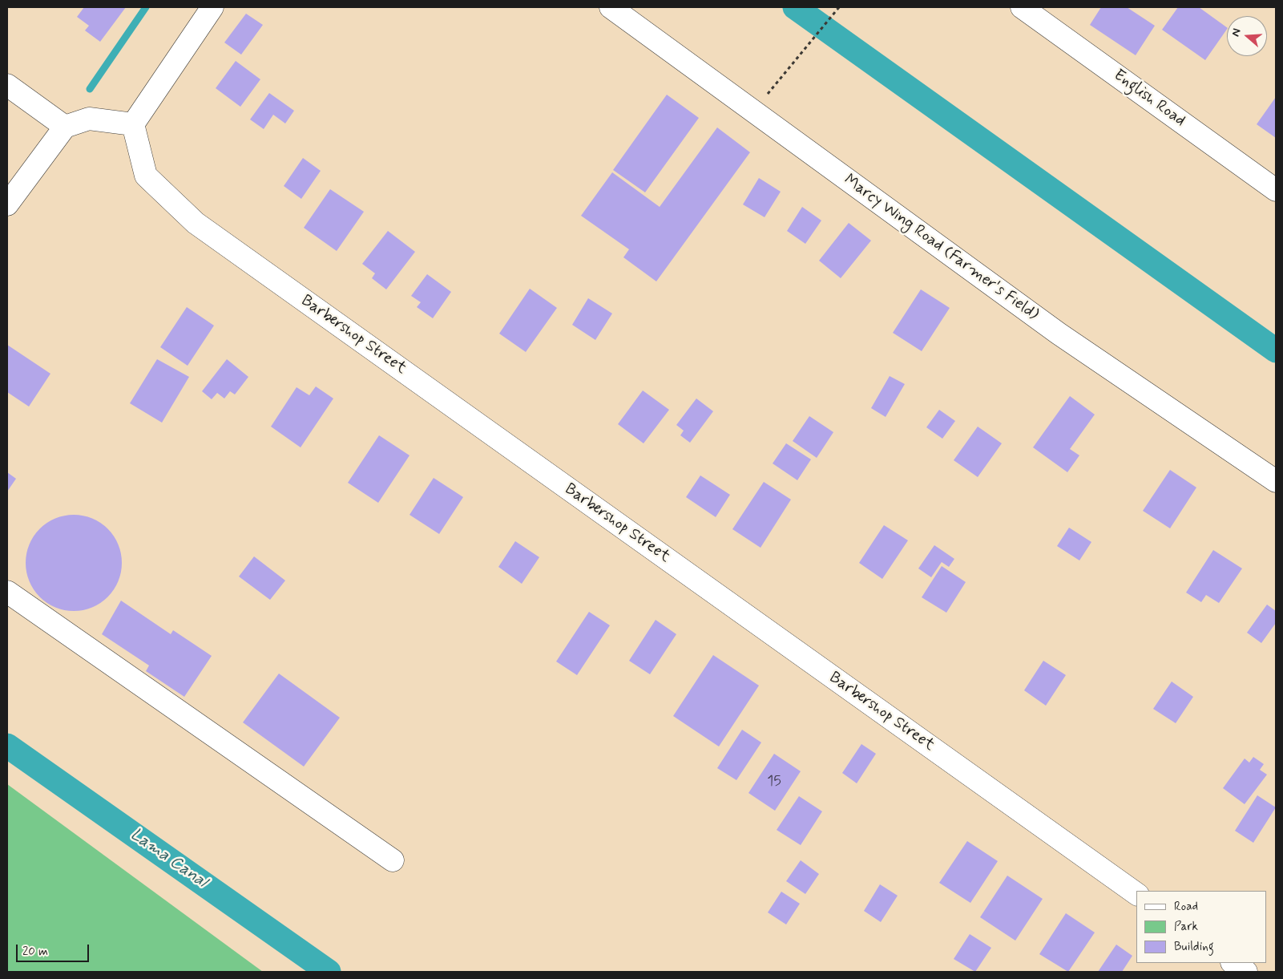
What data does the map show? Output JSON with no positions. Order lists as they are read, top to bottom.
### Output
{
  "streets": {
    "street": ["English Road", "Marcy Wing Road (Farmer's Field)", "Barbershop Street"]
  },
  "water": ["Lama Canal"],
  "house_numbers": ["15"],
  "legend": ["Road", "Park", "Building"],
  "scale_bar": "20 m",
  "north": "left"
}
